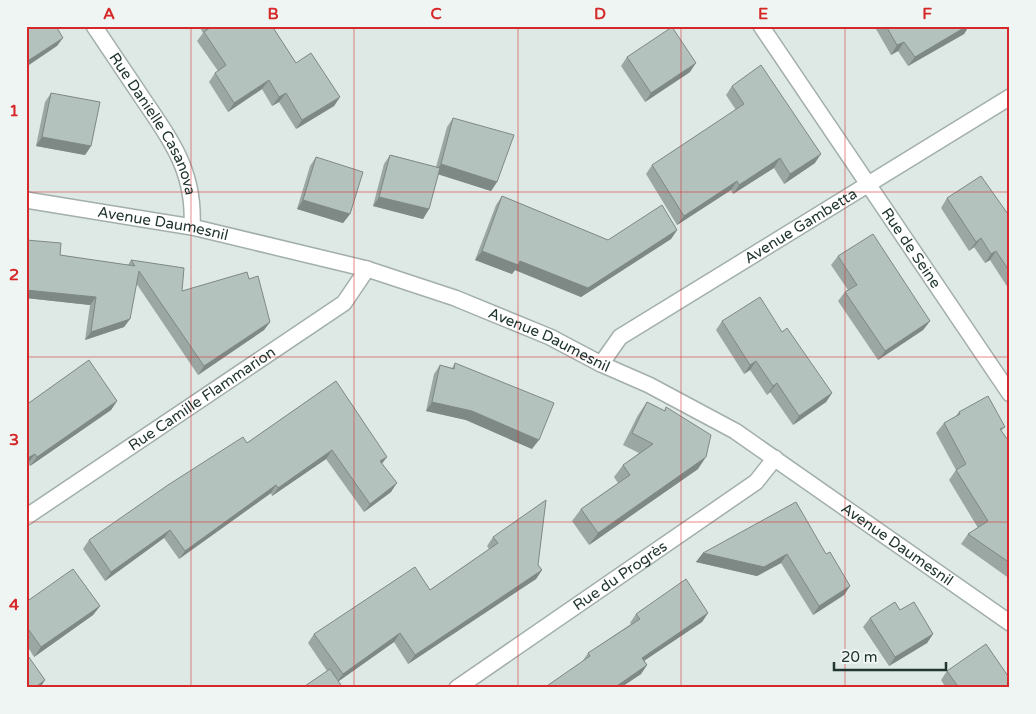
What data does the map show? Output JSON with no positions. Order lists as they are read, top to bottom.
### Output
{
  "streets": {
    "street": [
      "Rue Danielle Casanova",
      "Avenue Daumesnil",
      "Avenue Gambetta",
      "Rue de Seine",
      "Rue Camille Flammarion",
      "Rue du Progrès"
    ]
  },
  "crossings": [
    ["Rue Danielle Casanova", "Avenue Daumesnil"],
    ["Avenue Daumesnil", "Avenue Gambetta"],
    ["Avenue Daumesnil", "Rue Camille Flammarion"],
    ["Avenue Daumesnil", "Rue du Progrès"],
    ["Avenue Gambetta", "Rue de Seine"]
  ],
  "scale_bar": "20 m",
  "grid": {
    "columns": [
      "A",
      "B",
      "C",
      "D",
      "E",
      "F"
    ],
    "rows": [
      "1",
      "2",
      "3",
      "4"
    ]
  }
}
